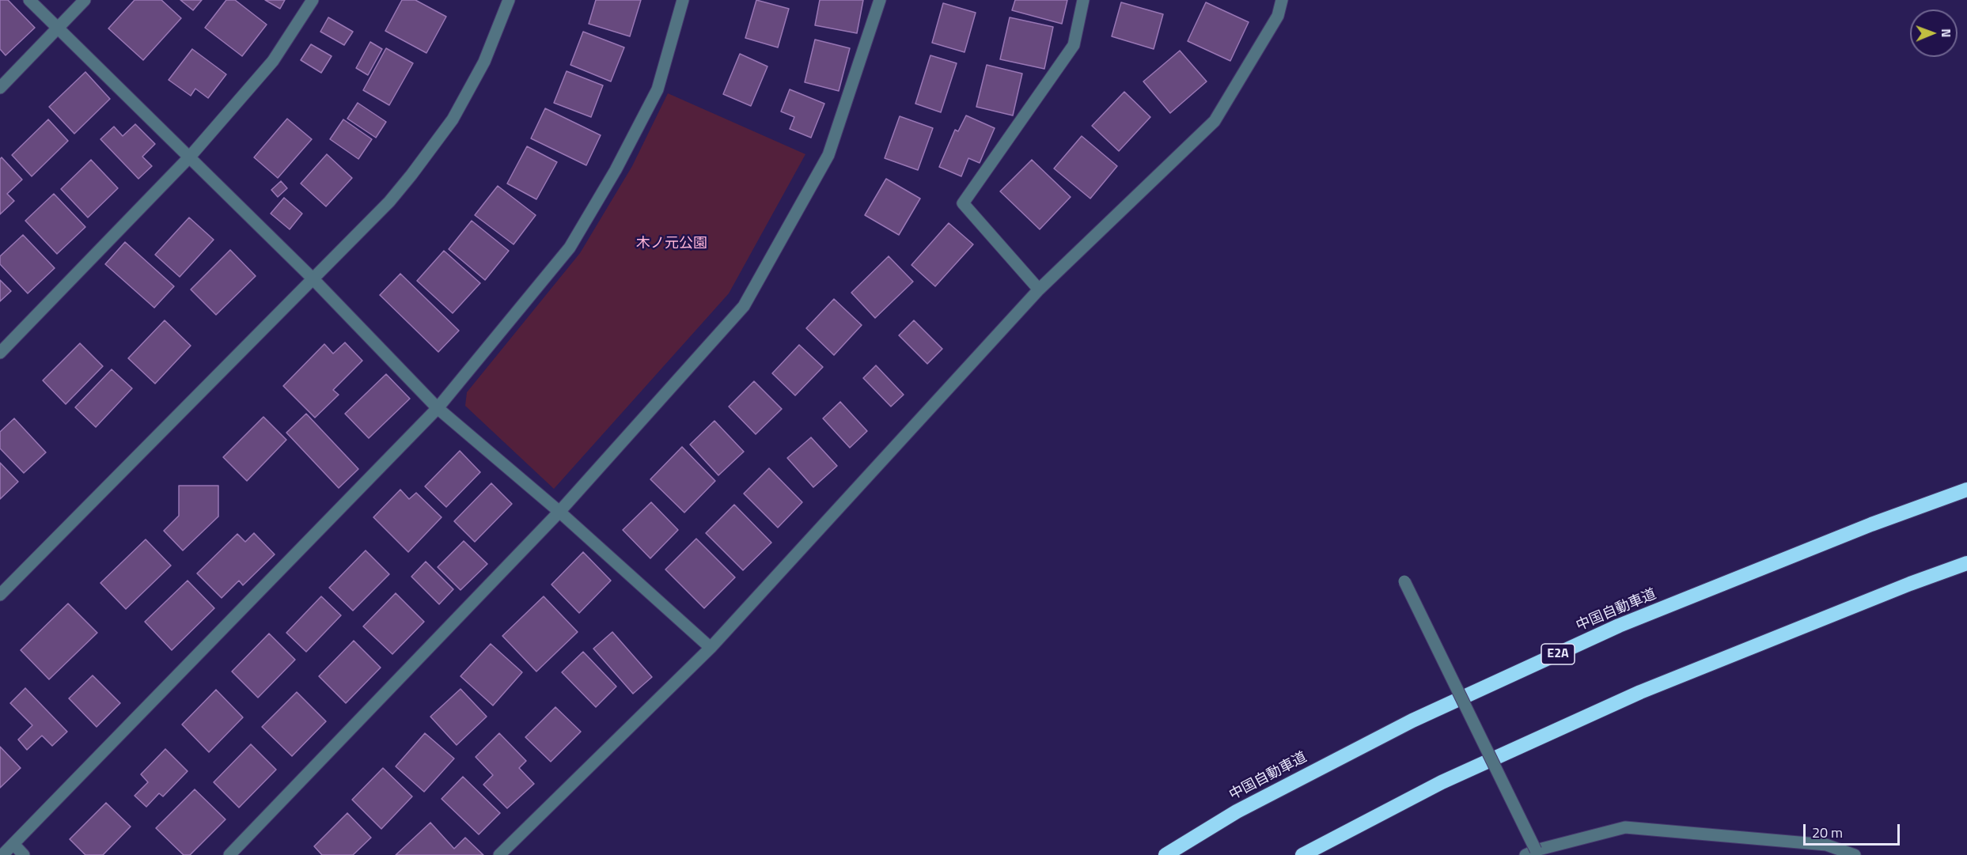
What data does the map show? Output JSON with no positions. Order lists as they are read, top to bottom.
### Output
{
  "streets": {
    "highway": ["中国自動車道", "E2A"]
  },
  "parks": ["木ノ元公園"],
  "scale_bar": "20 m",
  "north": "right"
}
